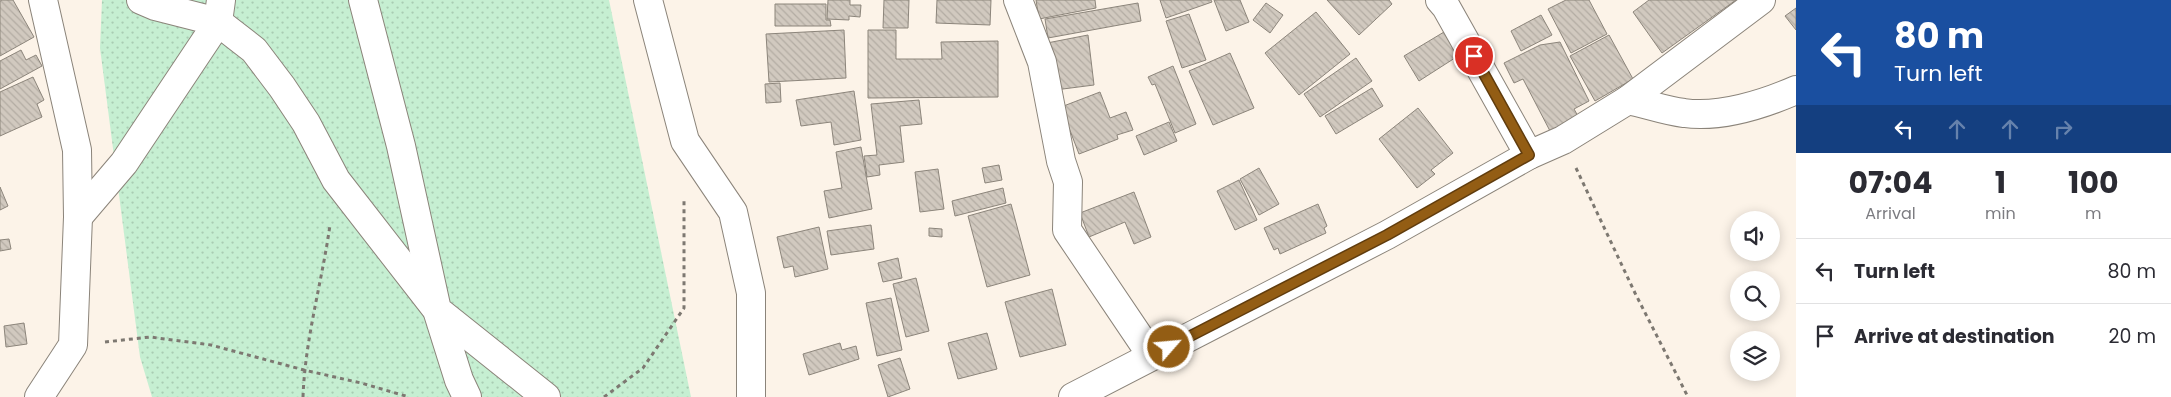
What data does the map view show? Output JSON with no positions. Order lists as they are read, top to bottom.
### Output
{
  "page": {
    "turn": ["80 m", "Turn left"],
    "eta": [
      "07:04",
      "Arrival",
      "1",
      "min",
      "100",
      "m"
    ],
    "list": [
      {
        "name": "Turn left",
        "value": "80 m"
      },
      {
        "name": "Arrive at destination",
        "value": "20 m"
      }
    ]
  }
}
